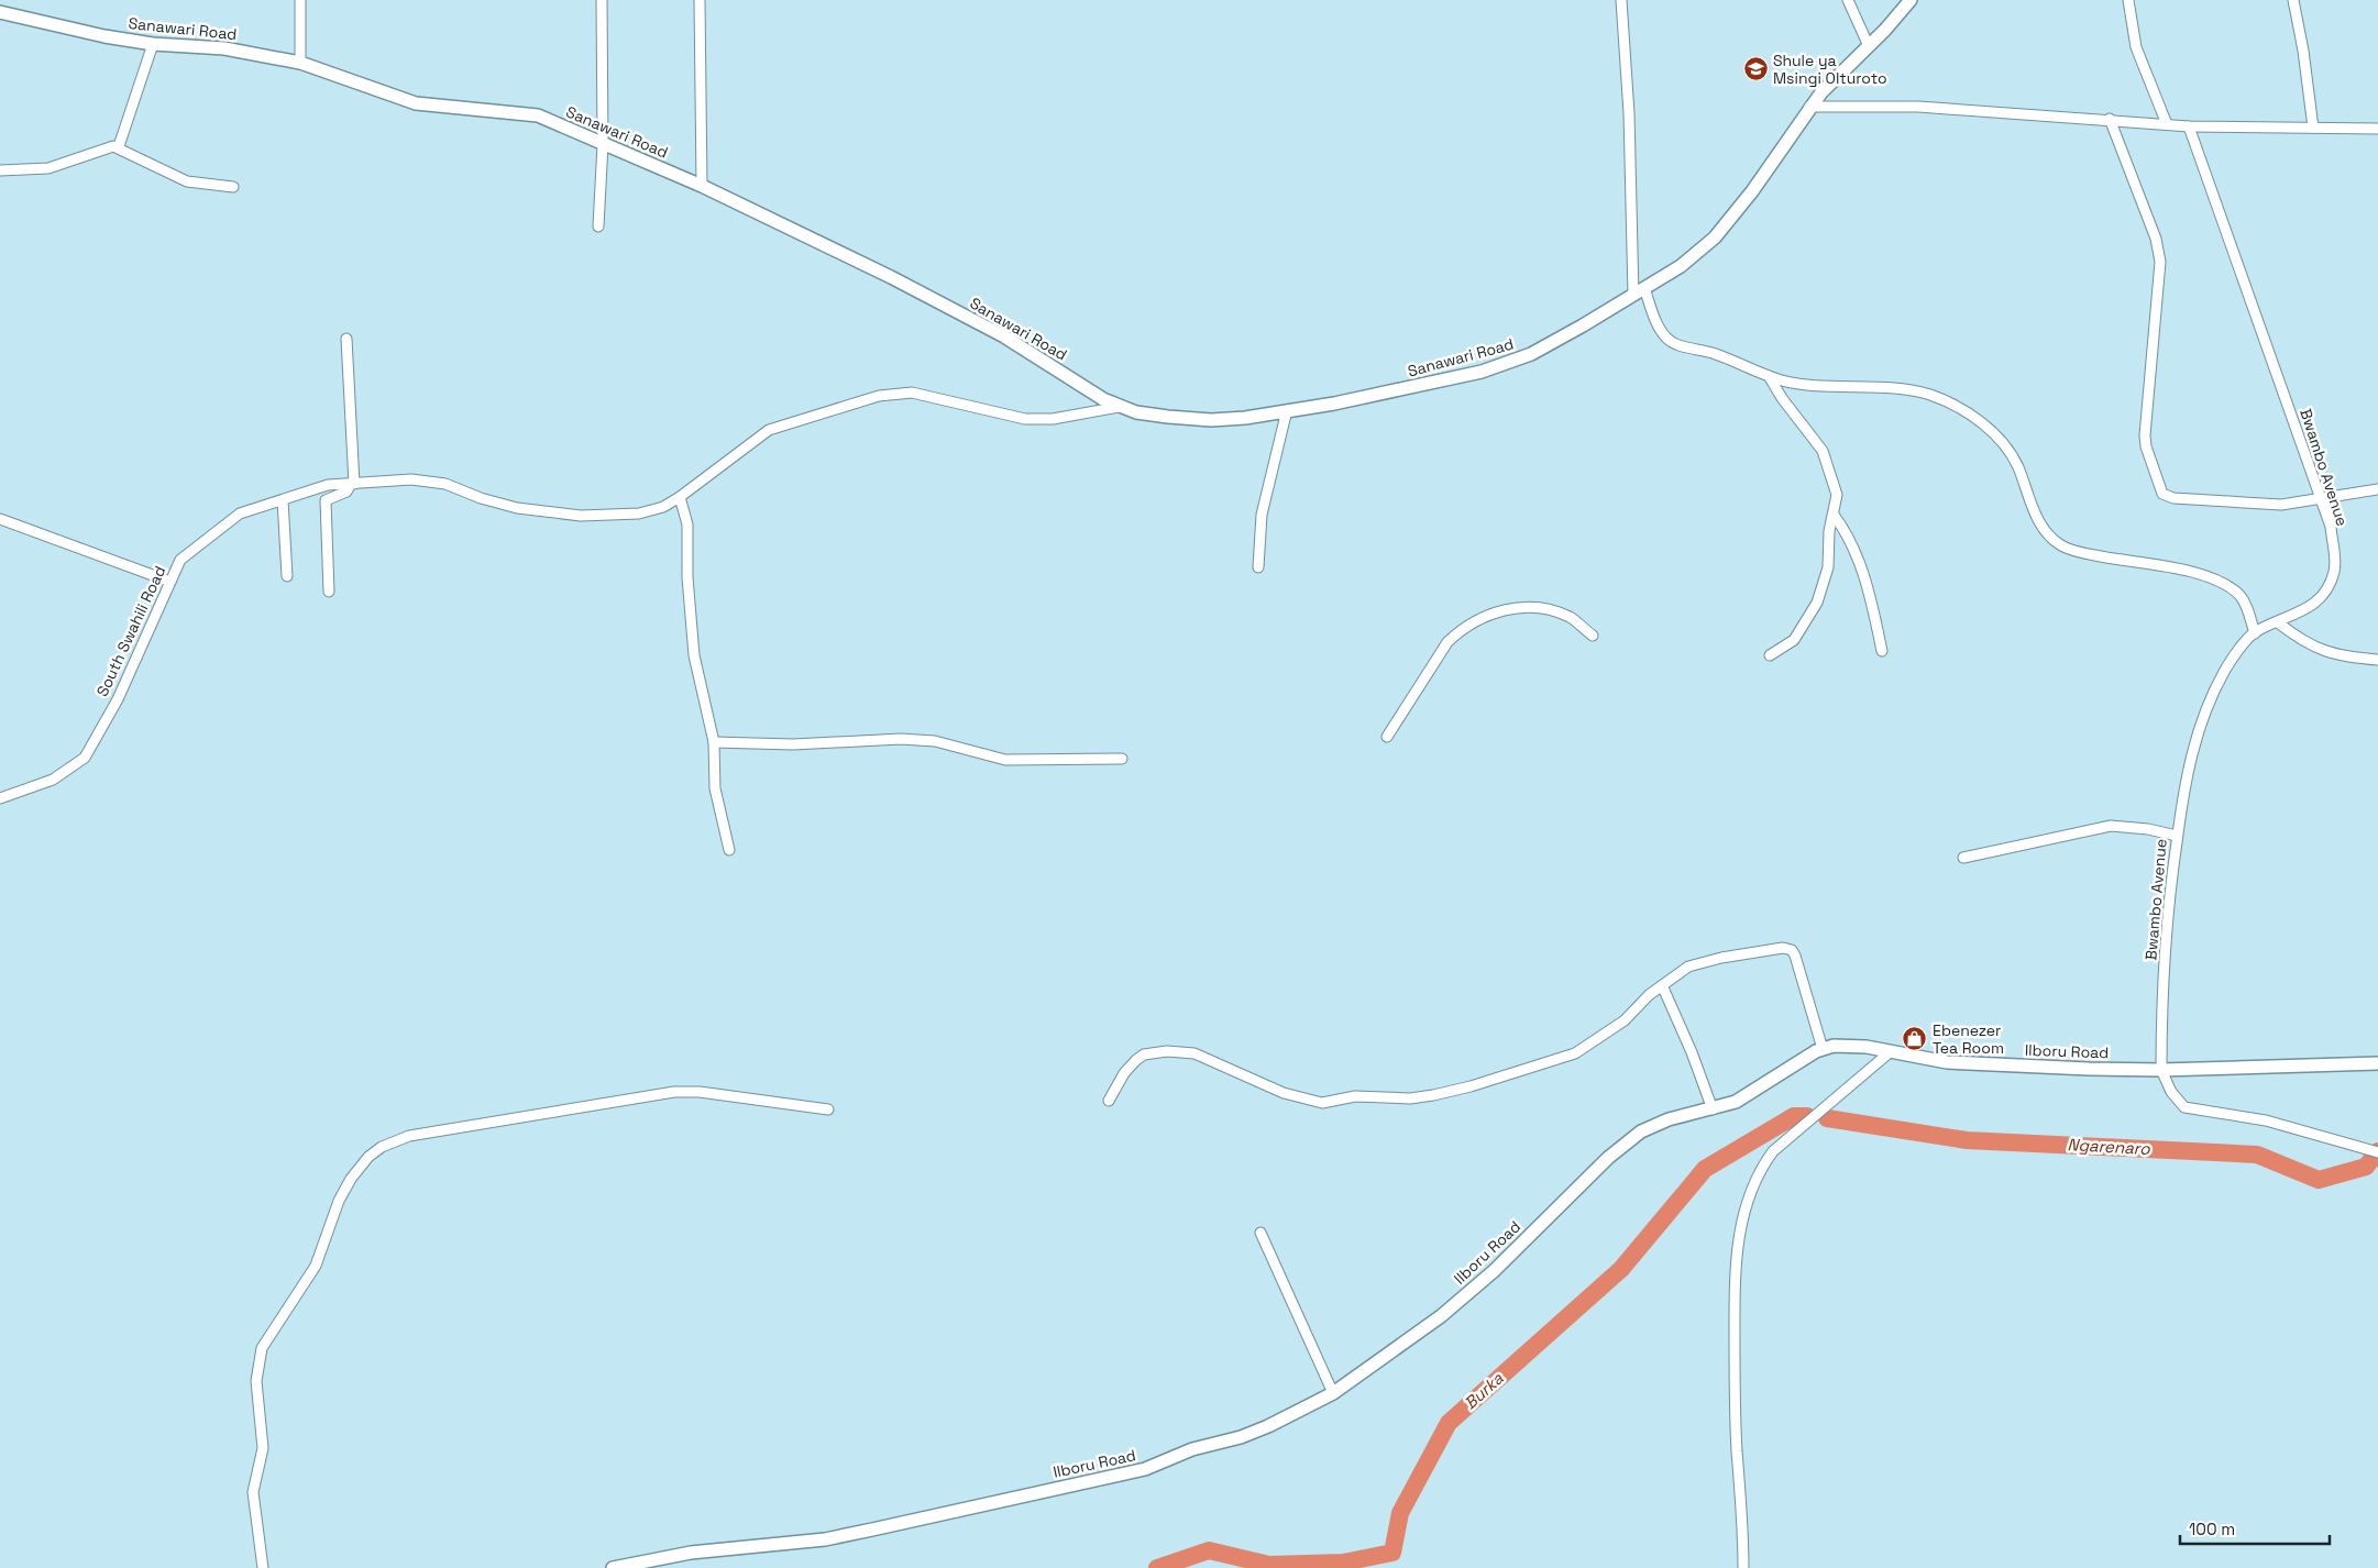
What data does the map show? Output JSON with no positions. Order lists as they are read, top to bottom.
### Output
{
  "streets": {
    "street": [
      "Sanawari Road",
      "Bwambo Avenue",
      "South Swahili Road",
      "Ilboru Road"
    ]
  },
  "crossings": [
    ["Sanawari Road", "South Swahili Road"],
    ["Bwambo Avenue", "Ilboru Road"]
  ],
  "water": ["Ngarenaro", "Burka"],
  "places": {
    "school or university": ["Shule ya Msingi Olturoto"],
    "shop": ["Ebenezer Tea Room"]
  },
  "scale_bar": "100 m"
}
